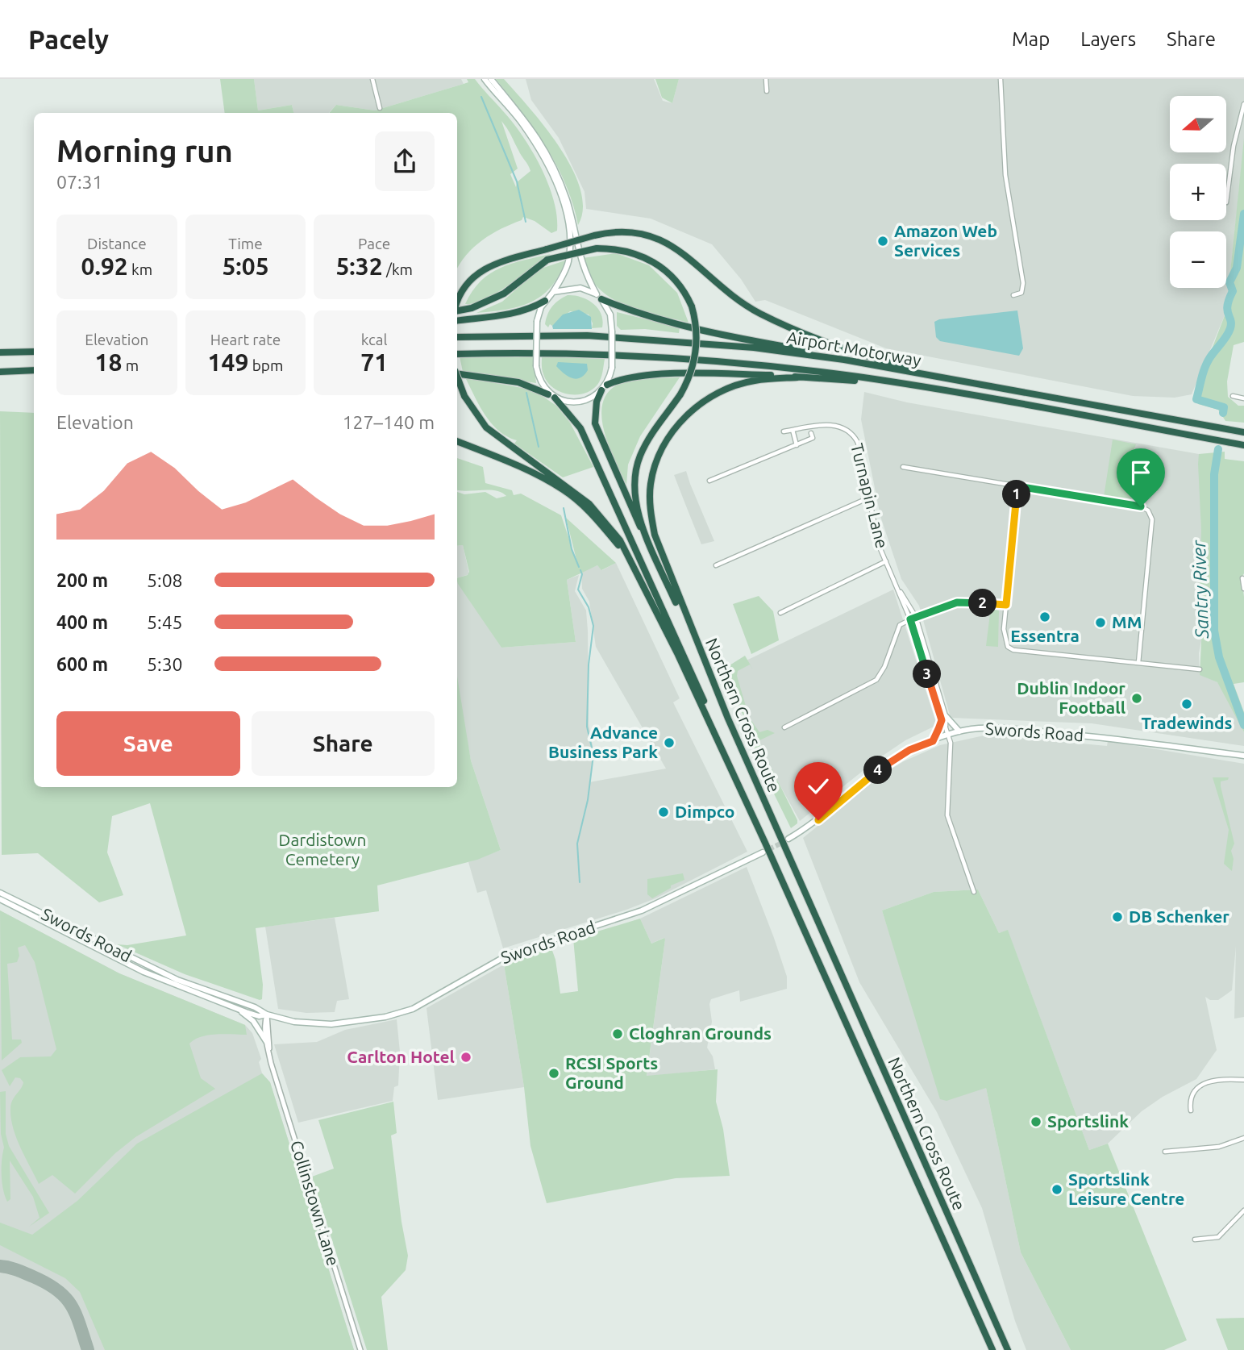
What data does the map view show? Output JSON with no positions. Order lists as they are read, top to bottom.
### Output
{
  "streets": {
    "highway": ["Airport Motorway", "Northern Cross Route"],
    "main road": ["Swords Road"],
    "street": ["Turnapin Lane", "Collinstown Lane"]
  },
  "crossings": [
    ["Turnapin Lane", "Swords Road"],
    ["Swords Road", "Collinstown Lane"]
  ],
  "water": ["Santry River"],
  "parks": ["Dardistown Cemetery"],
  "places": [
    "Amazon Web Services",
    "Essentra",
    "MM",
    "Dublin Indoor Football",
    "Tradewinds",
    "Advance Business Park",
    "Dimpco",
    "DB Schenker",
    "Cloghran Grounds",
    "Carlton Hotel",
    "RCSI Sports Ground",
    "Sportslink",
    "Sportslink Leisure Centre"
  ],
  "north": "left",
  "page": {
    "header": "Pacely",
    "nav": ["Map", "Layers", "Share"],
    "map_buttons": ["+", "−"],
    "heading": ["Morning run", "07:31"],
    "stats": [
      ["Distance", "0.92 km"],
      ["Time", "5:05"],
      ["Pace", "5:32 /km"],
      ["Elevation", "18 m"],
      ["Heart rate", "149 bpm"],
      ["kcal", "71"]
    ],
    "chart": ["Elevation", "127–140 m"],
    "pins": [
      "1",
      "2",
      "3",
      "4"
    ],
    "list": [
      {
        "name": "200 m",
        "note": "5:08"
      },
      {
        "name": "400 m",
        "note": "5:45"
      },
      {
        "name": "600 m",
        "note": "5:30"
      }
    ],
    "buttons": ["Save", "Share"]
  }
}
